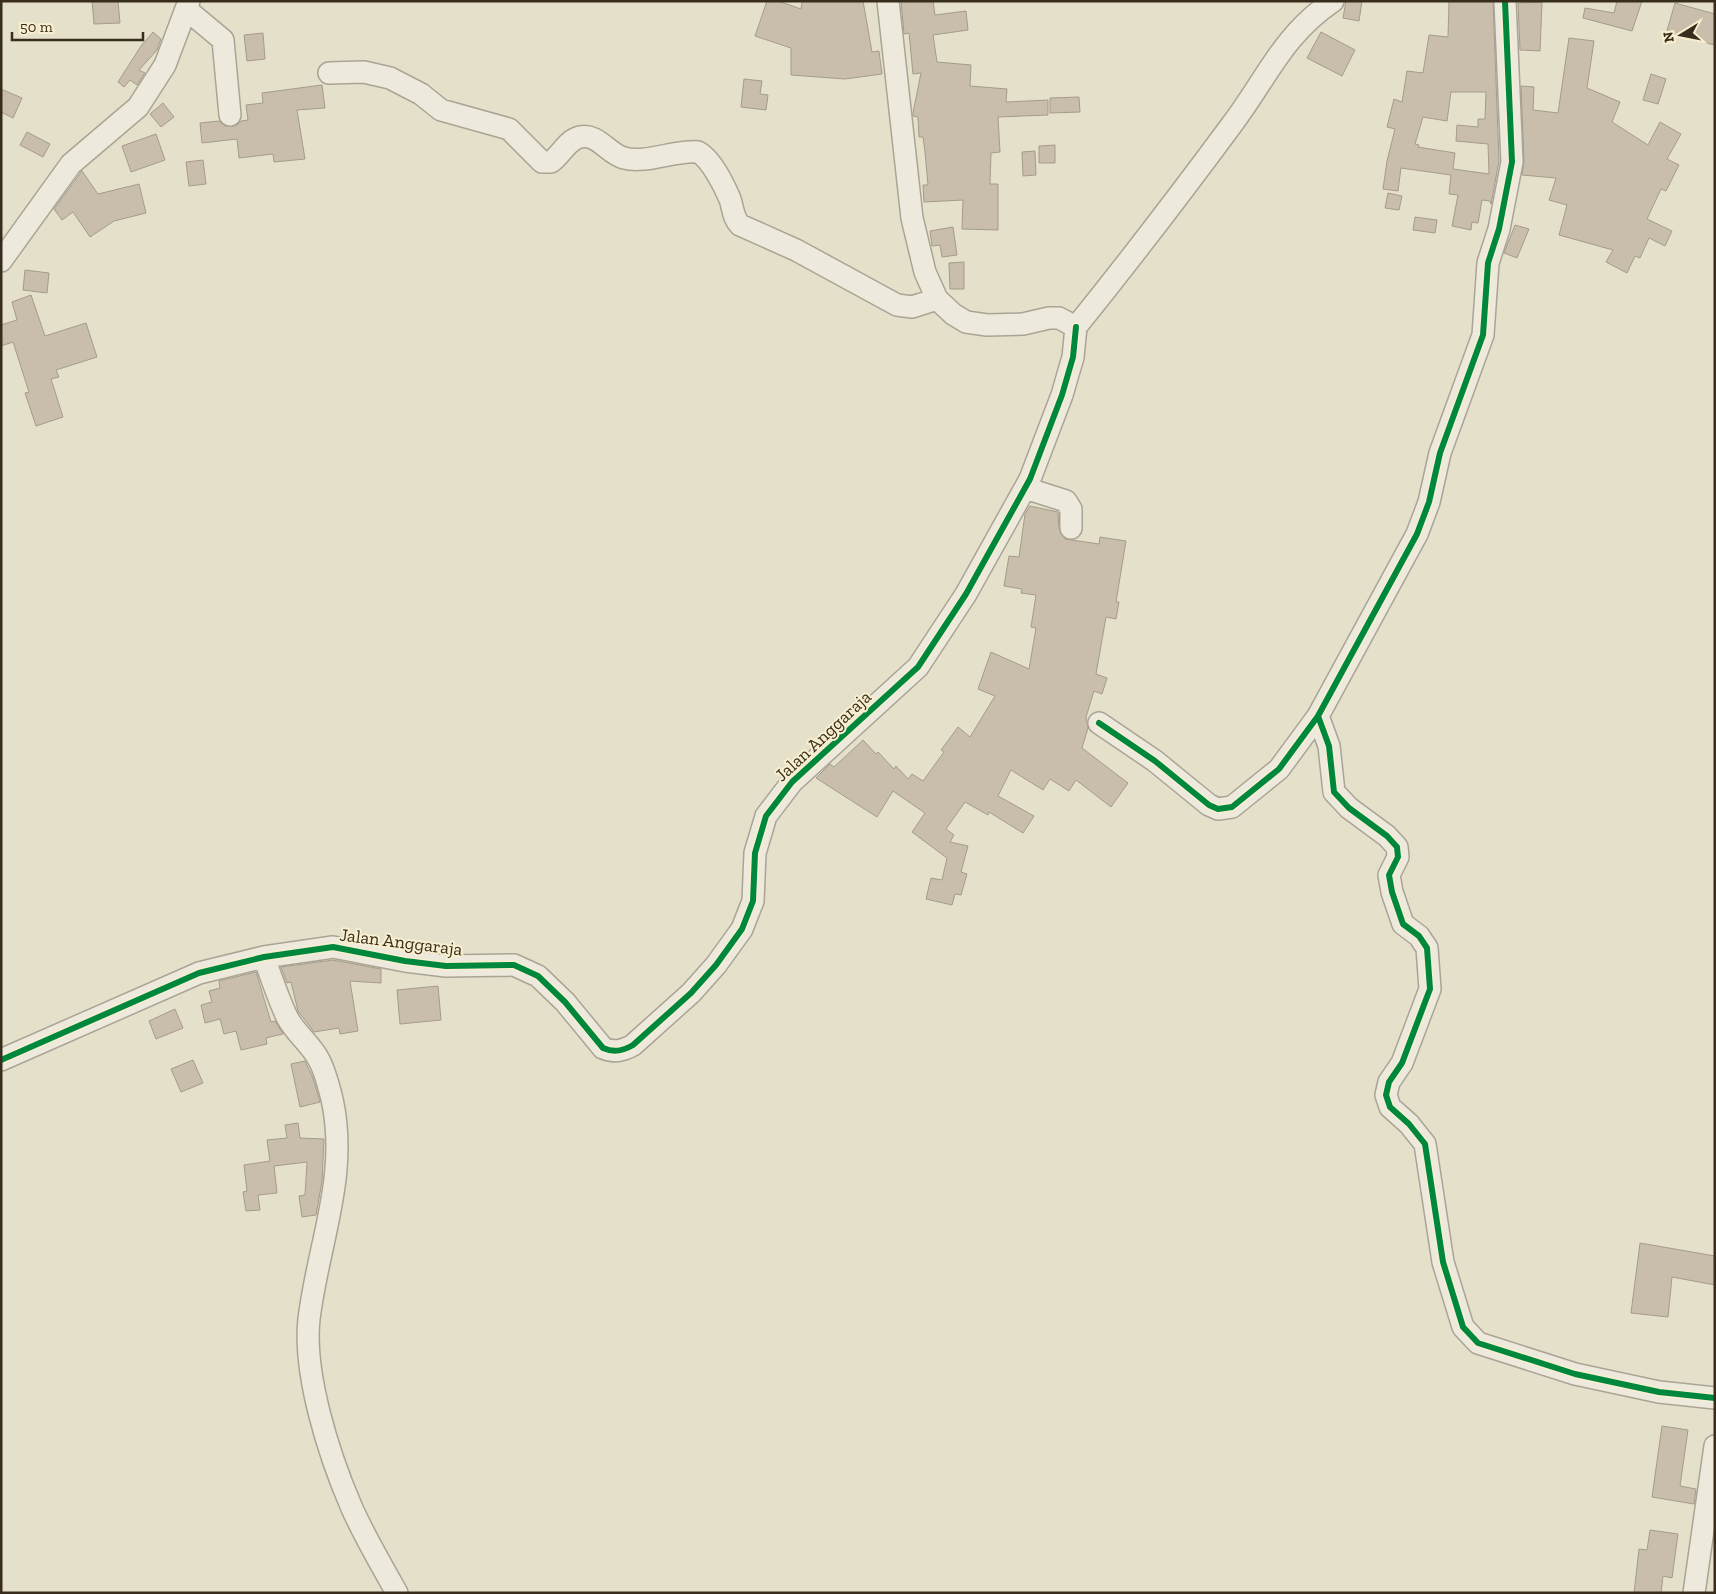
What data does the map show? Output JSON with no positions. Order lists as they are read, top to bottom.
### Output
{
  "streets": {
    "street": ["Jalan Anggaraja"]
  },
  "scale_bar": "50 m",
  "north": "left"
}
